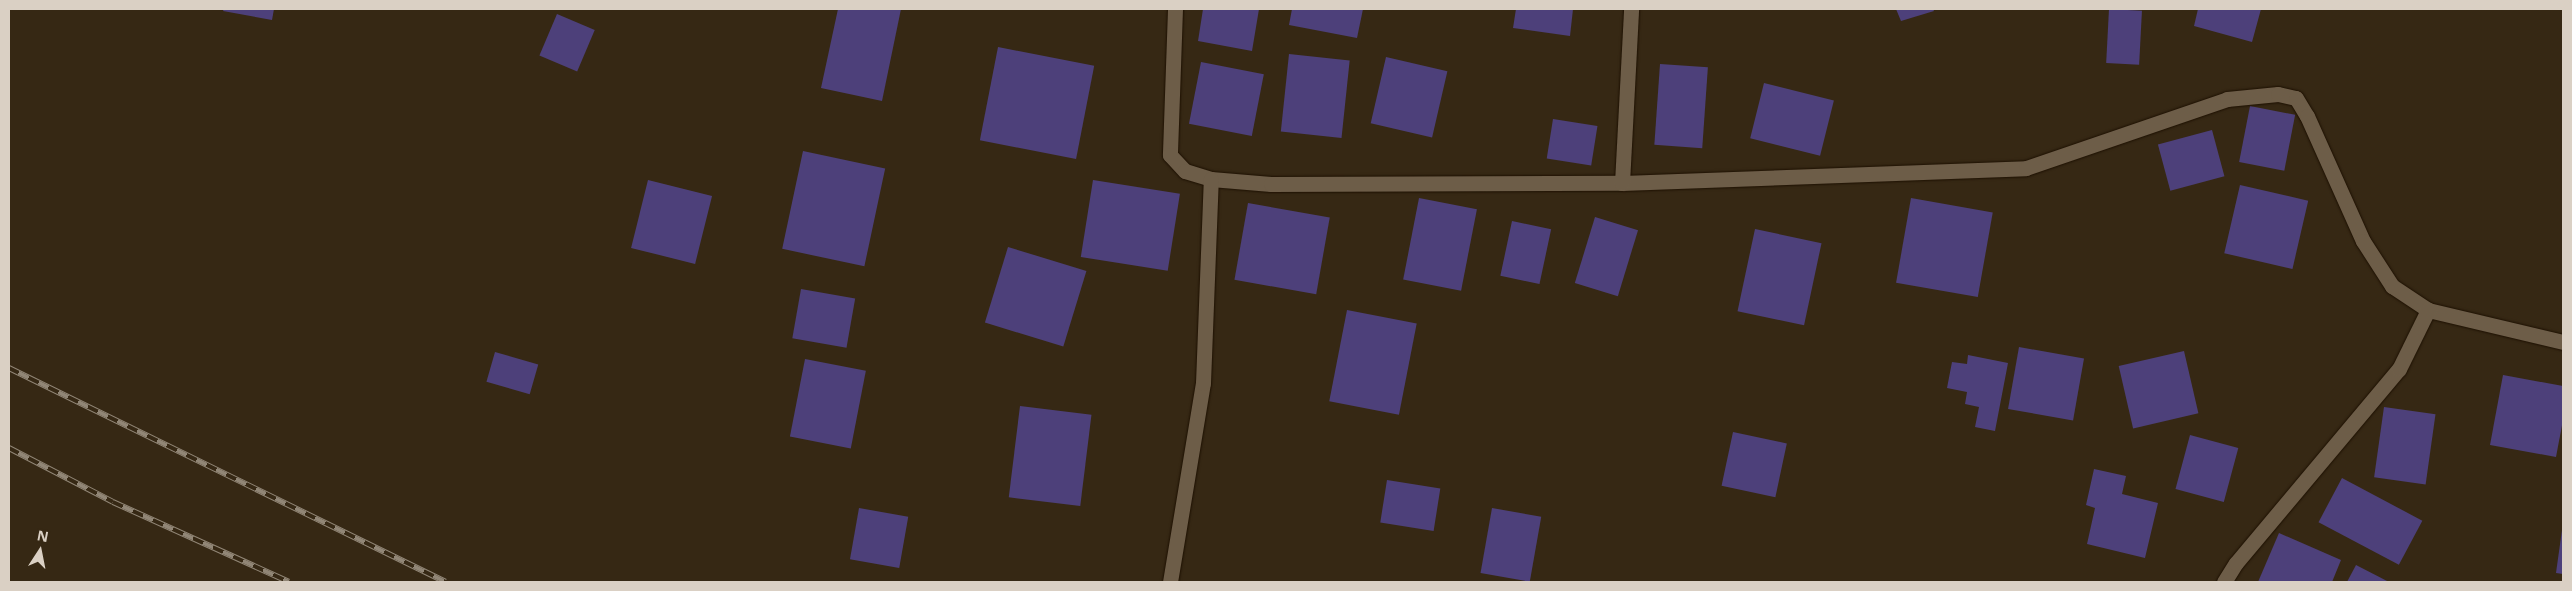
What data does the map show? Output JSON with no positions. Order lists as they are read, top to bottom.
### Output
{
  "north": "top"
}
